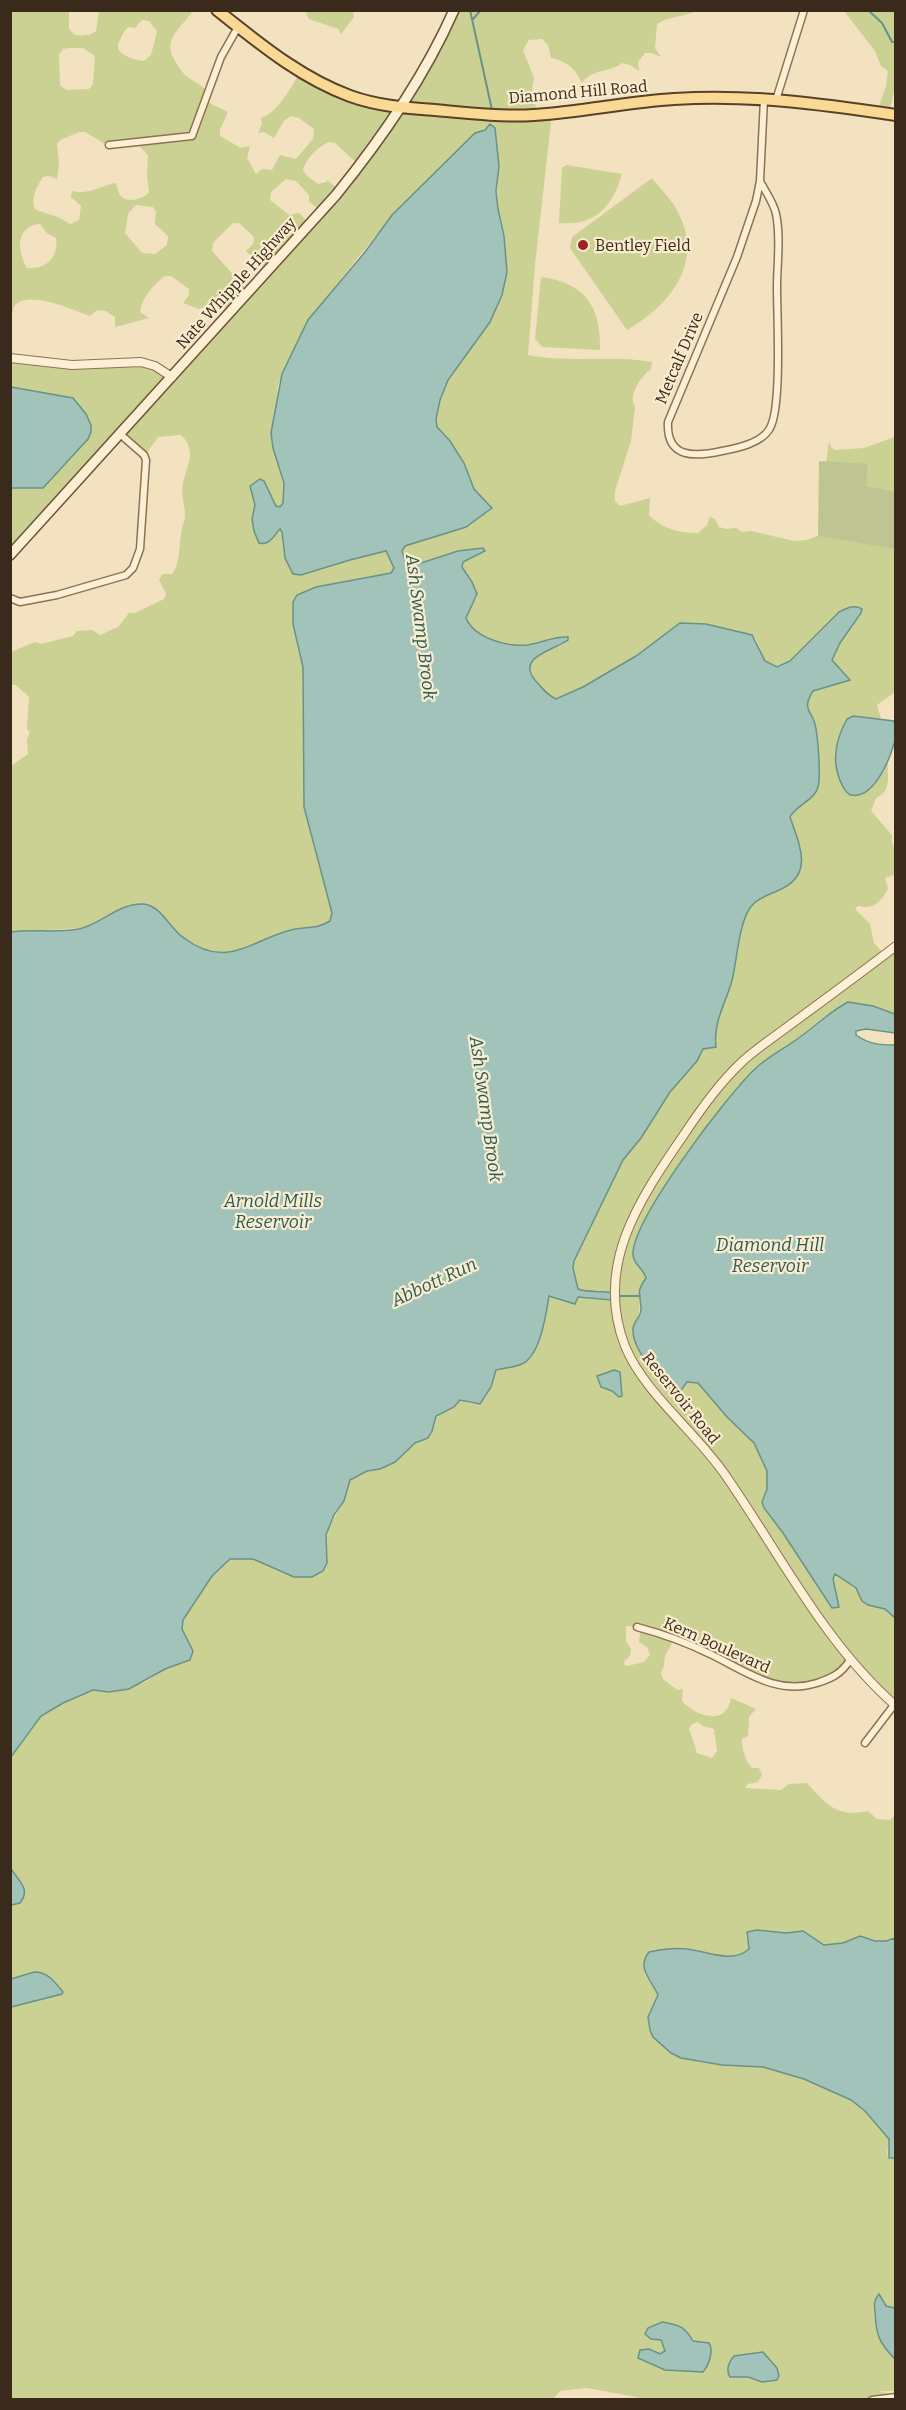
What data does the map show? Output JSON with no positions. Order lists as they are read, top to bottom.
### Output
{
  "streets": {
    "main road": ["Diamond Hill Road", "Nate Whipple Highway"],
    "street": ["Metcalf Drive", "Reservoir Road", "Kern Boulevard"]
  },
  "crossings": [
    ["Diamond Hill Road", "Nate Whipple Highway"],
    ["Diamond Hill Road", "Metcalf Drive"],
    ["Reservoir Road", "Kern Boulevard"]
  ],
  "water": [
    "Ash Swamp Brook",
    "Arnold Mills Reservoir",
    "Diamond Hill Reservoir",
    "Abbott Run"
  ],
  "places": ["Bentley Field"]
}
